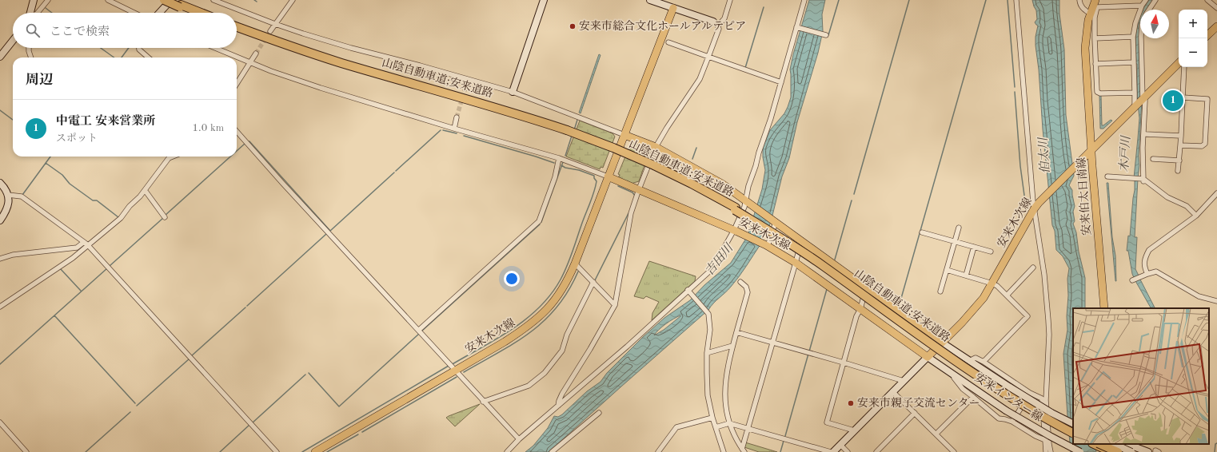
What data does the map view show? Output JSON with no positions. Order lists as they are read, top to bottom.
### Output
{
  "streets": {
    "highway": ["山陰自動車道;安来道路"],
    "main road": ["安来伯太日南線", "安来木次線"],
    "street": ["安来インター線"]
  },
  "crossings": [
    ["安来伯太日南線", "安来木次線"],
    ["安来木次線", "安来インター線"]
  ],
  "water": ["木戸川", "伯太川", "吉田川"],
  "places": ["安来市総合文化ホールアルテピア", "安来市親子交流センター"],
  "north": "top",
  "page": {
    "map_buttons": ["+", "−"],
    "search": "ここで検索",
    "heading": "周辺",
    "pins": "1",
    "list": [
      {
        "mark": "1",
        "name": "中電工 安来営業所",
        "note": "スポット",
        "value": "1.0 km"
      }
    ]
  }
}
